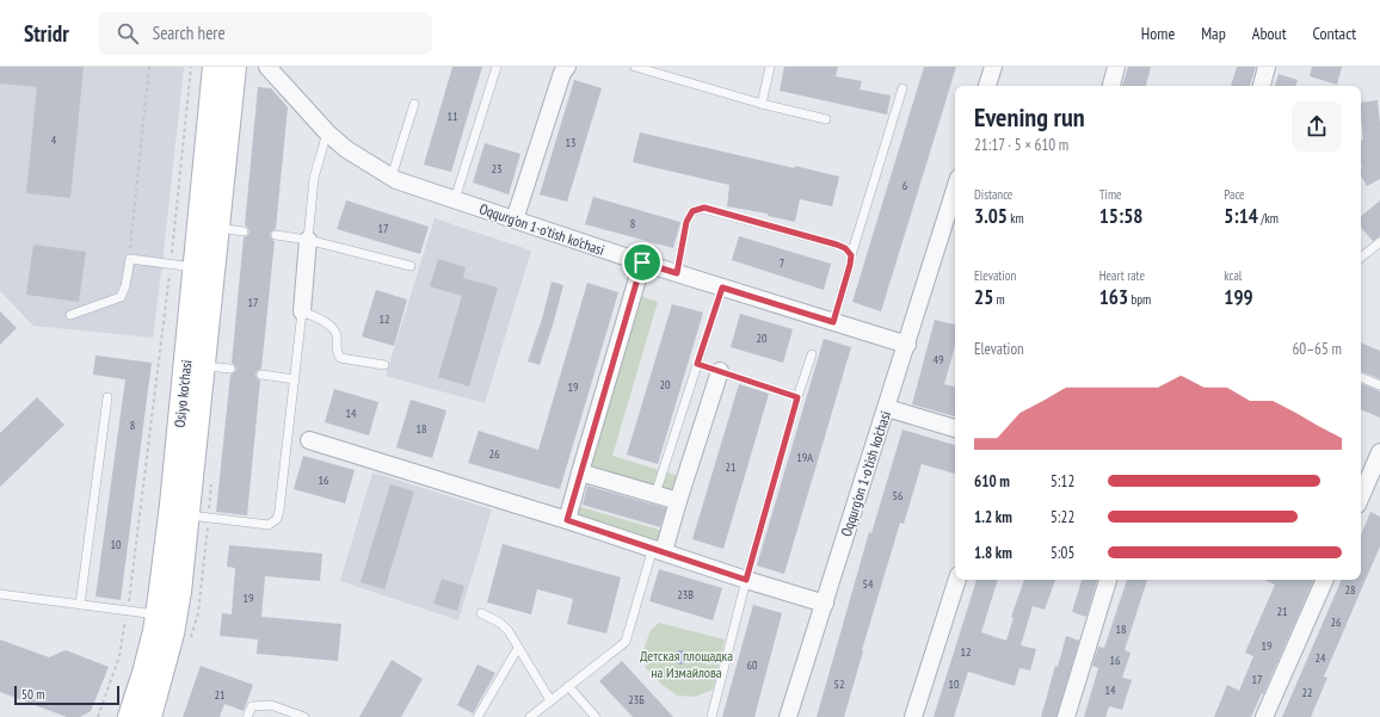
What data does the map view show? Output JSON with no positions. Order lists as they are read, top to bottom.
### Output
{
  "streets": {
    "main road": ["Osiyo ko'chasi"],
    "street": ["Oqqurg'on 1-o'tish ko'chasi"]
  },
  "parks": ["Детская площадка на Измайлова"],
  "house_numbers": [
    "11",
    "4",
    "13",
    "23",
    "6",
    "8",
    "17",
    "7",
    "17",
    "12",
    "20",
    "49",
    "20",
    "19",
    "14",
    "8",
    "18",
    "26",
    "19А",
    "21",
    "16",
    "56",
    "10",
    "54",
    "28",
    "23В",
    "19",
    "21",
    "26",
    "18",
    "19",
    "12",
    "24",
    "16",
    "60",
    "17",
    "52",
    "10",
    "14",
    "22",
    "21",
    "23Б"
  ],
  "scale_bar": "50 m",
  "page": {
    "header": "Stridr",
    "search": "Search here",
    "nav": [
      "Home",
      "Map",
      "About",
      "Contact"
    ],
    "heading": ["Evening run", "21:17 · 5 × 610 m"],
    "stats": [
      ["Distance", "3.05 km"],
      ["Time", "15:58"],
      ["Pace", "5:14 /km"],
      ["Elevation", "25 m"],
      ["Heart rate", "163 bpm"],
      ["kcal", "199"]
    ],
    "chart": ["Elevation", "60–65 m"],
    "list": [
      {
        "name": "610 m",
        "note": "5:12"
      },
      {
        "name": "1.2 km",
        "note": "5:22"
      },
      {
        "name": "1.8 km",
        "note": "5:05"
      }
    ],
    "scale": "50 m"
  }
}
